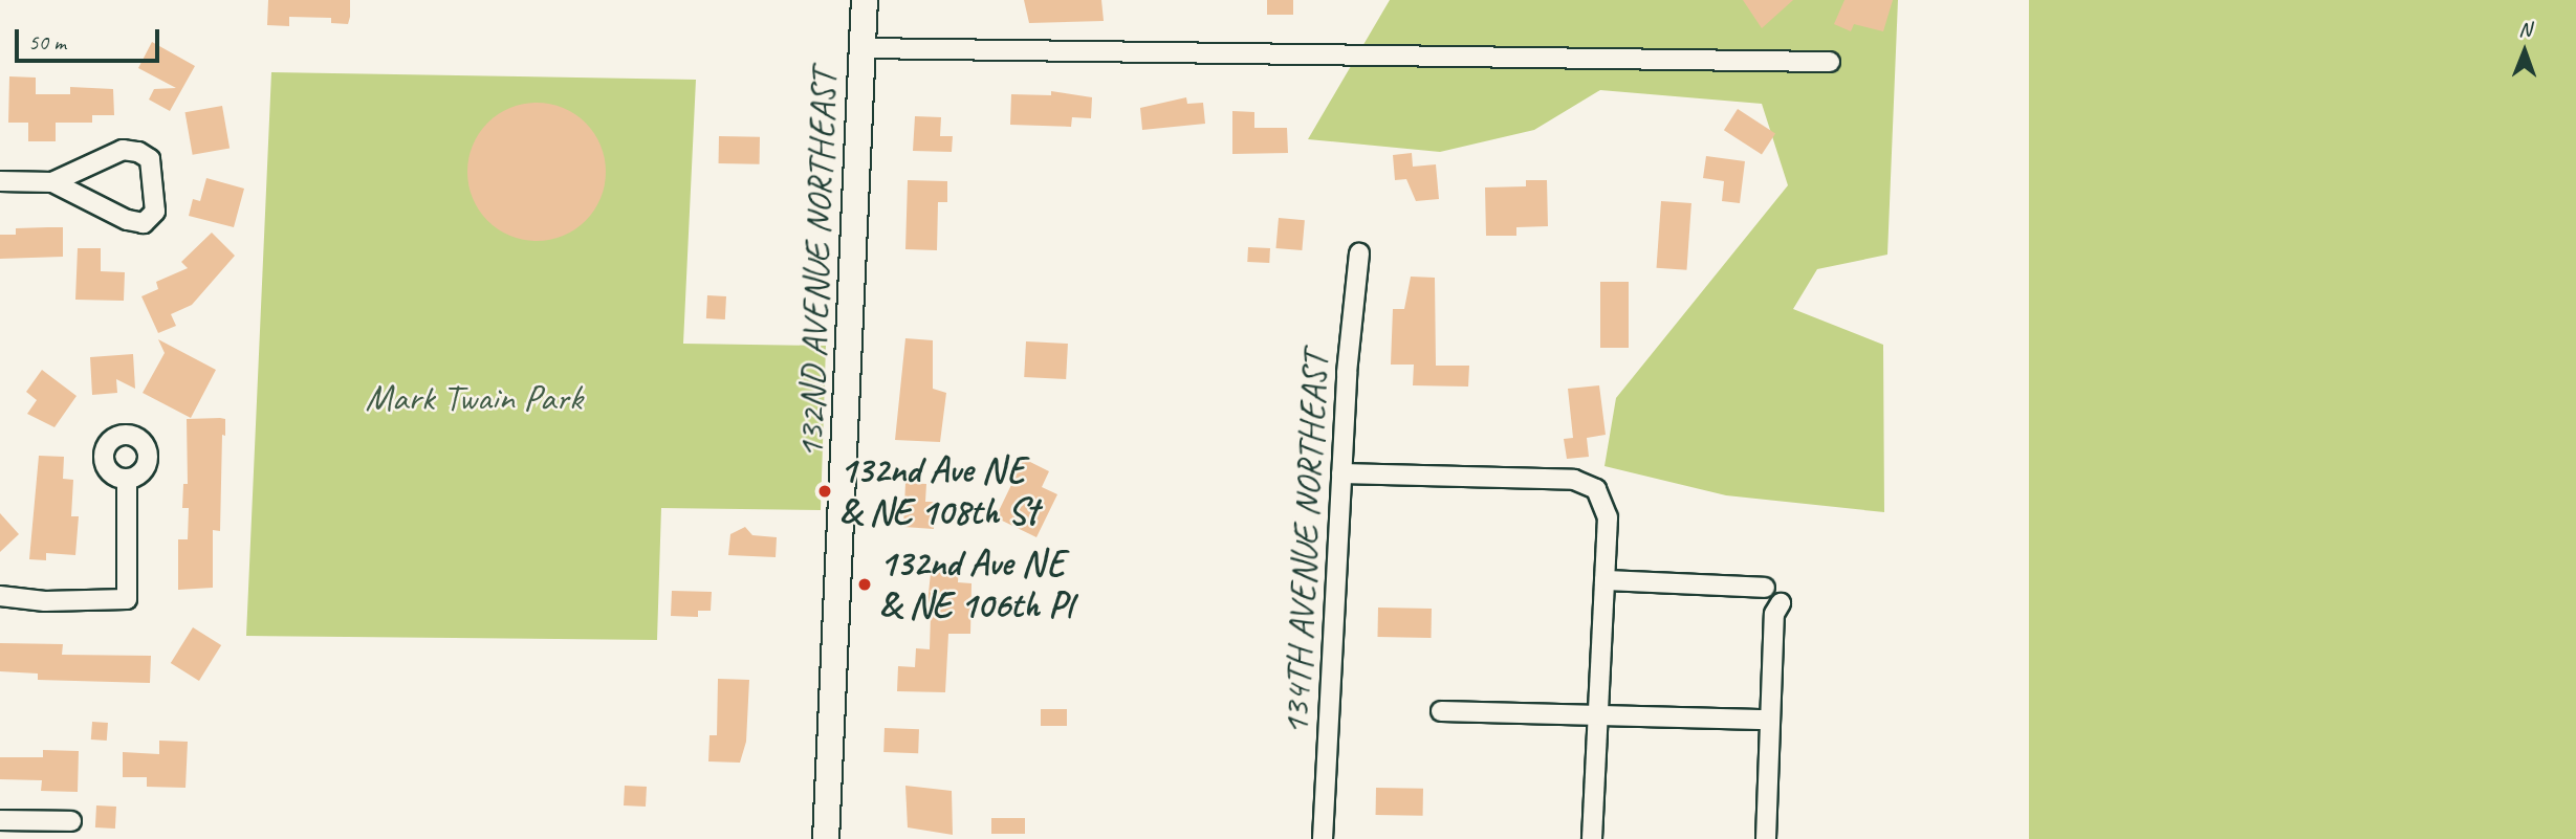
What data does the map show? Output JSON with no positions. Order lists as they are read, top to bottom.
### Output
{
  "streets": {
    "street": ["132ND AVENUE NORTHEAST", "134TH AVENUE NORTHEAST"]
  },
  "parks": ["Mark Twain Park"],
  "places": ["132nd Ave NE & NE 108th St", "132nd Ave NE & NE 106th Pl"],
  "scale_bar": "50 m",
  "north": "top"
}
